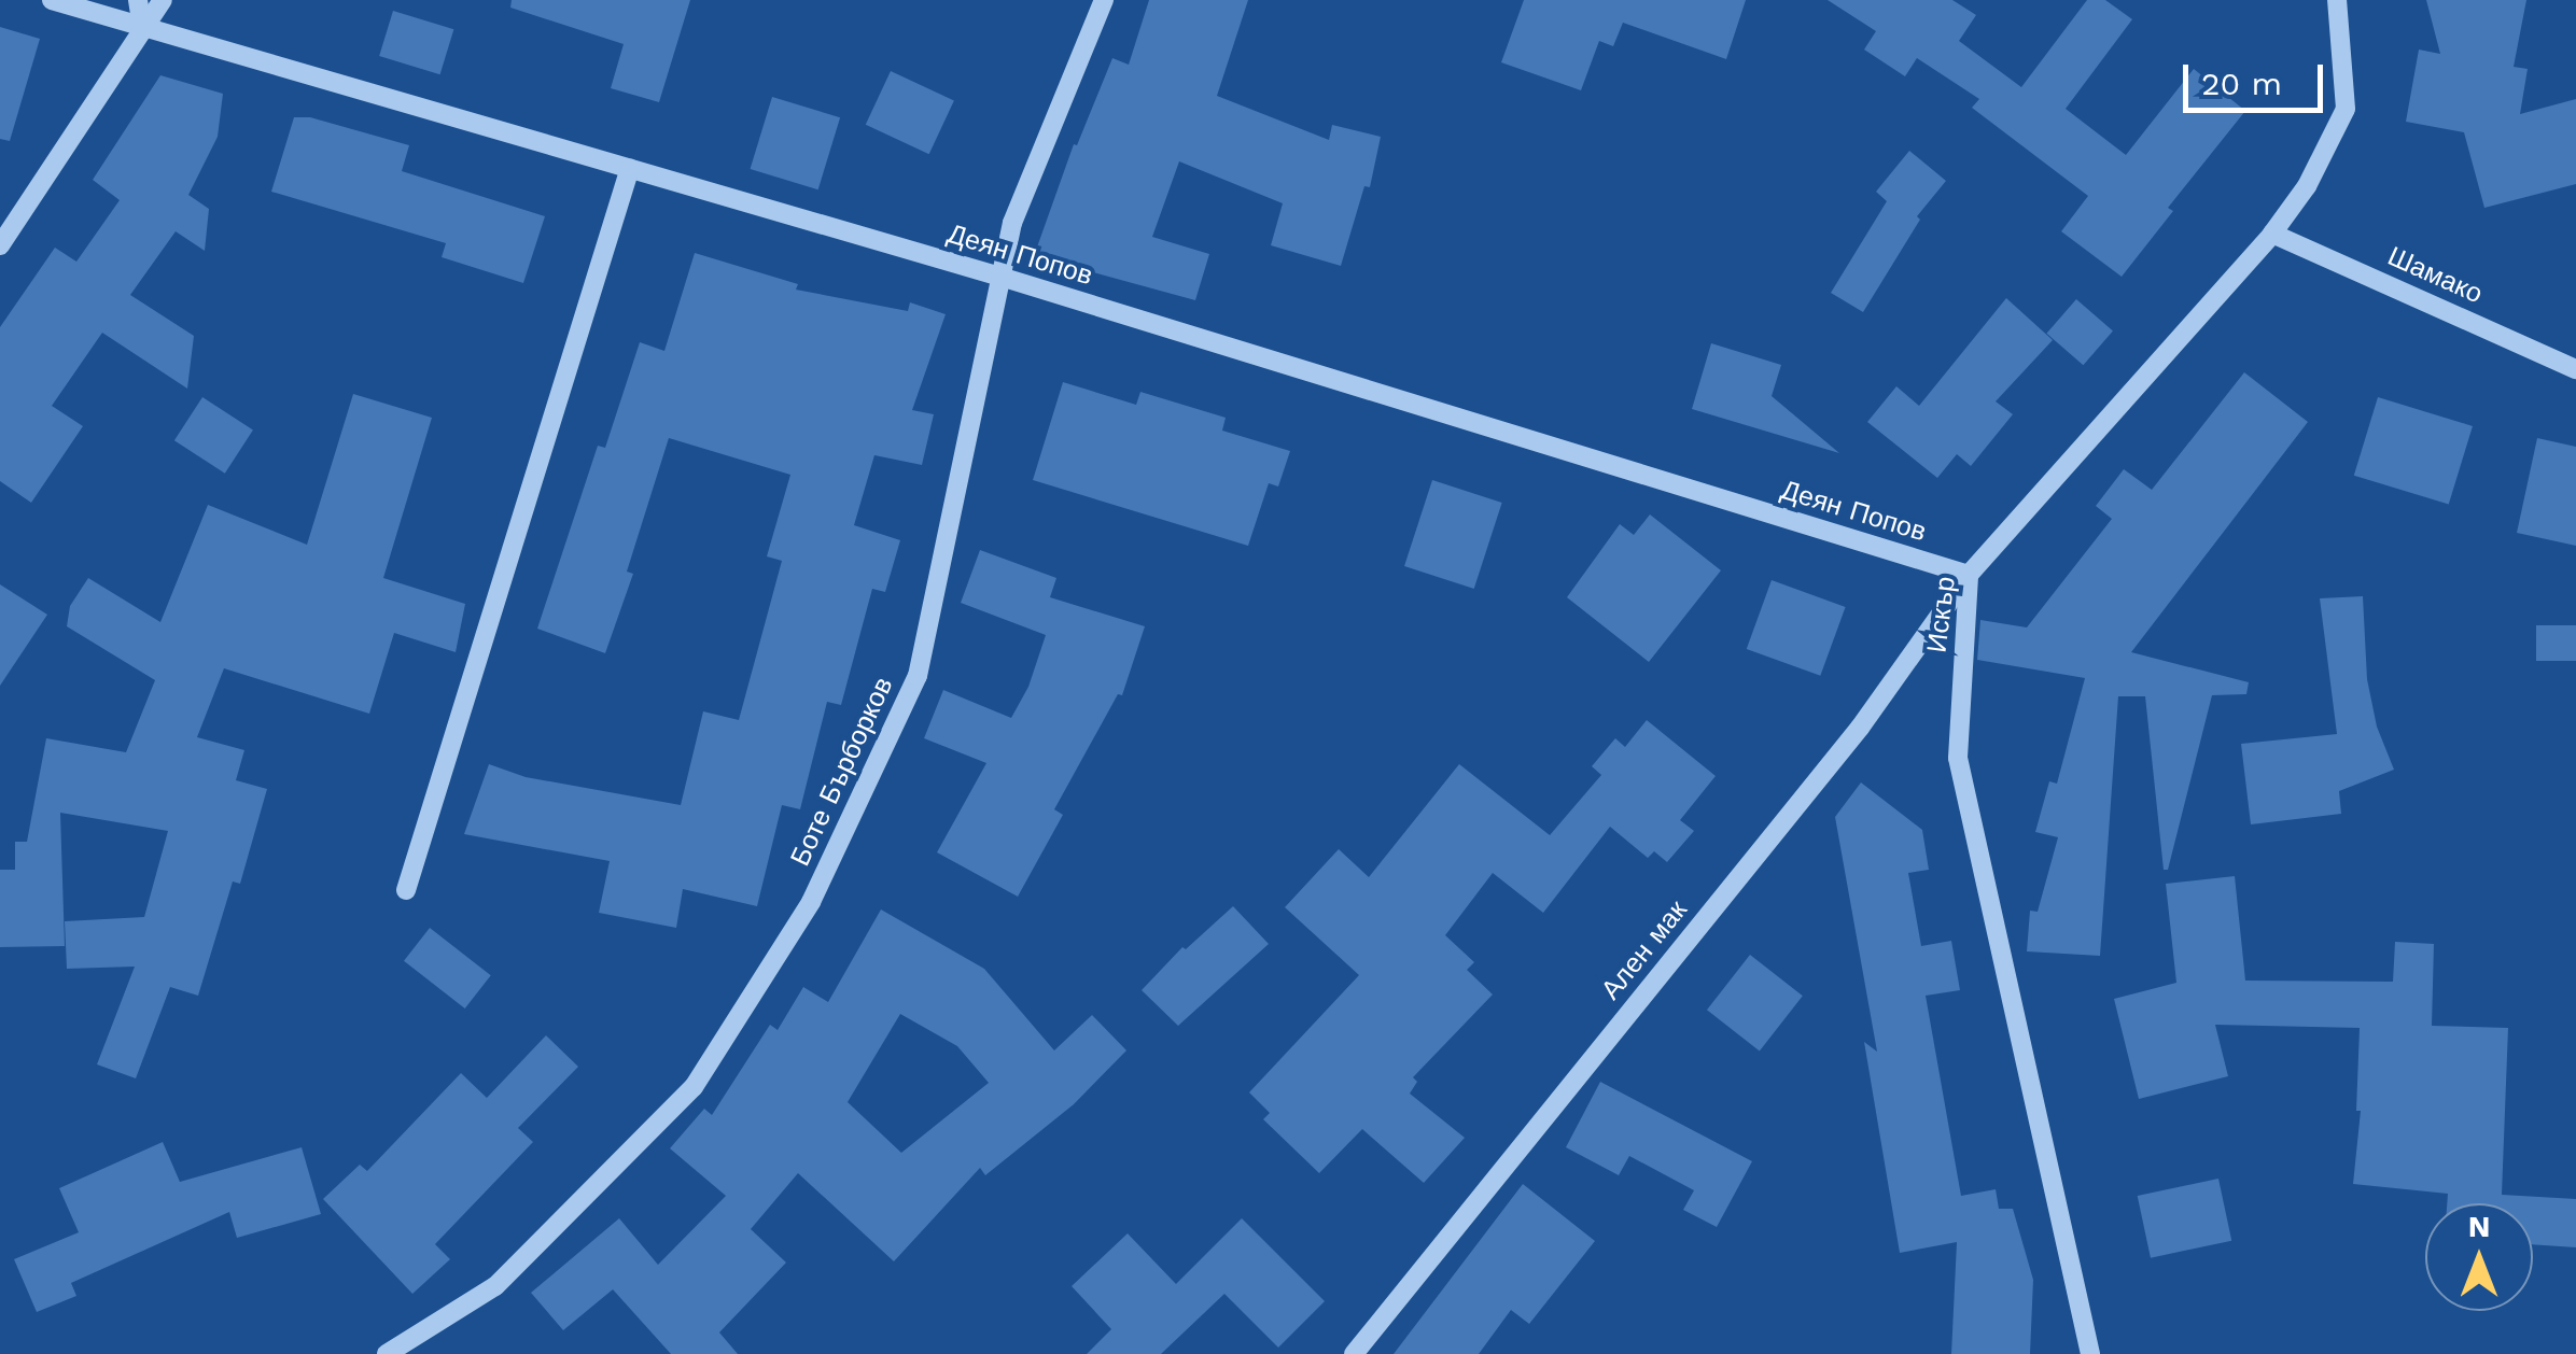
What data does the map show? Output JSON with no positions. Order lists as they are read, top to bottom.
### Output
{
  "streets": {
    "street": [
      "Деян Попов",
      "Шамако",
      "Искър",
      "Боте Бърборков",
      "Ален мак"
    ]
  },
  "crossings": [
    ["Деян Попов", "Искър"],
    ["Деян Попов", "Боте Бърборков"],
    ["Деян Попов", "Ален мак"],
    ["Шамако", "Искър"],
    ["Искър", "Ален мак"]
  ],
  "scale_bar": "20 m",
  "north": "top"
}
